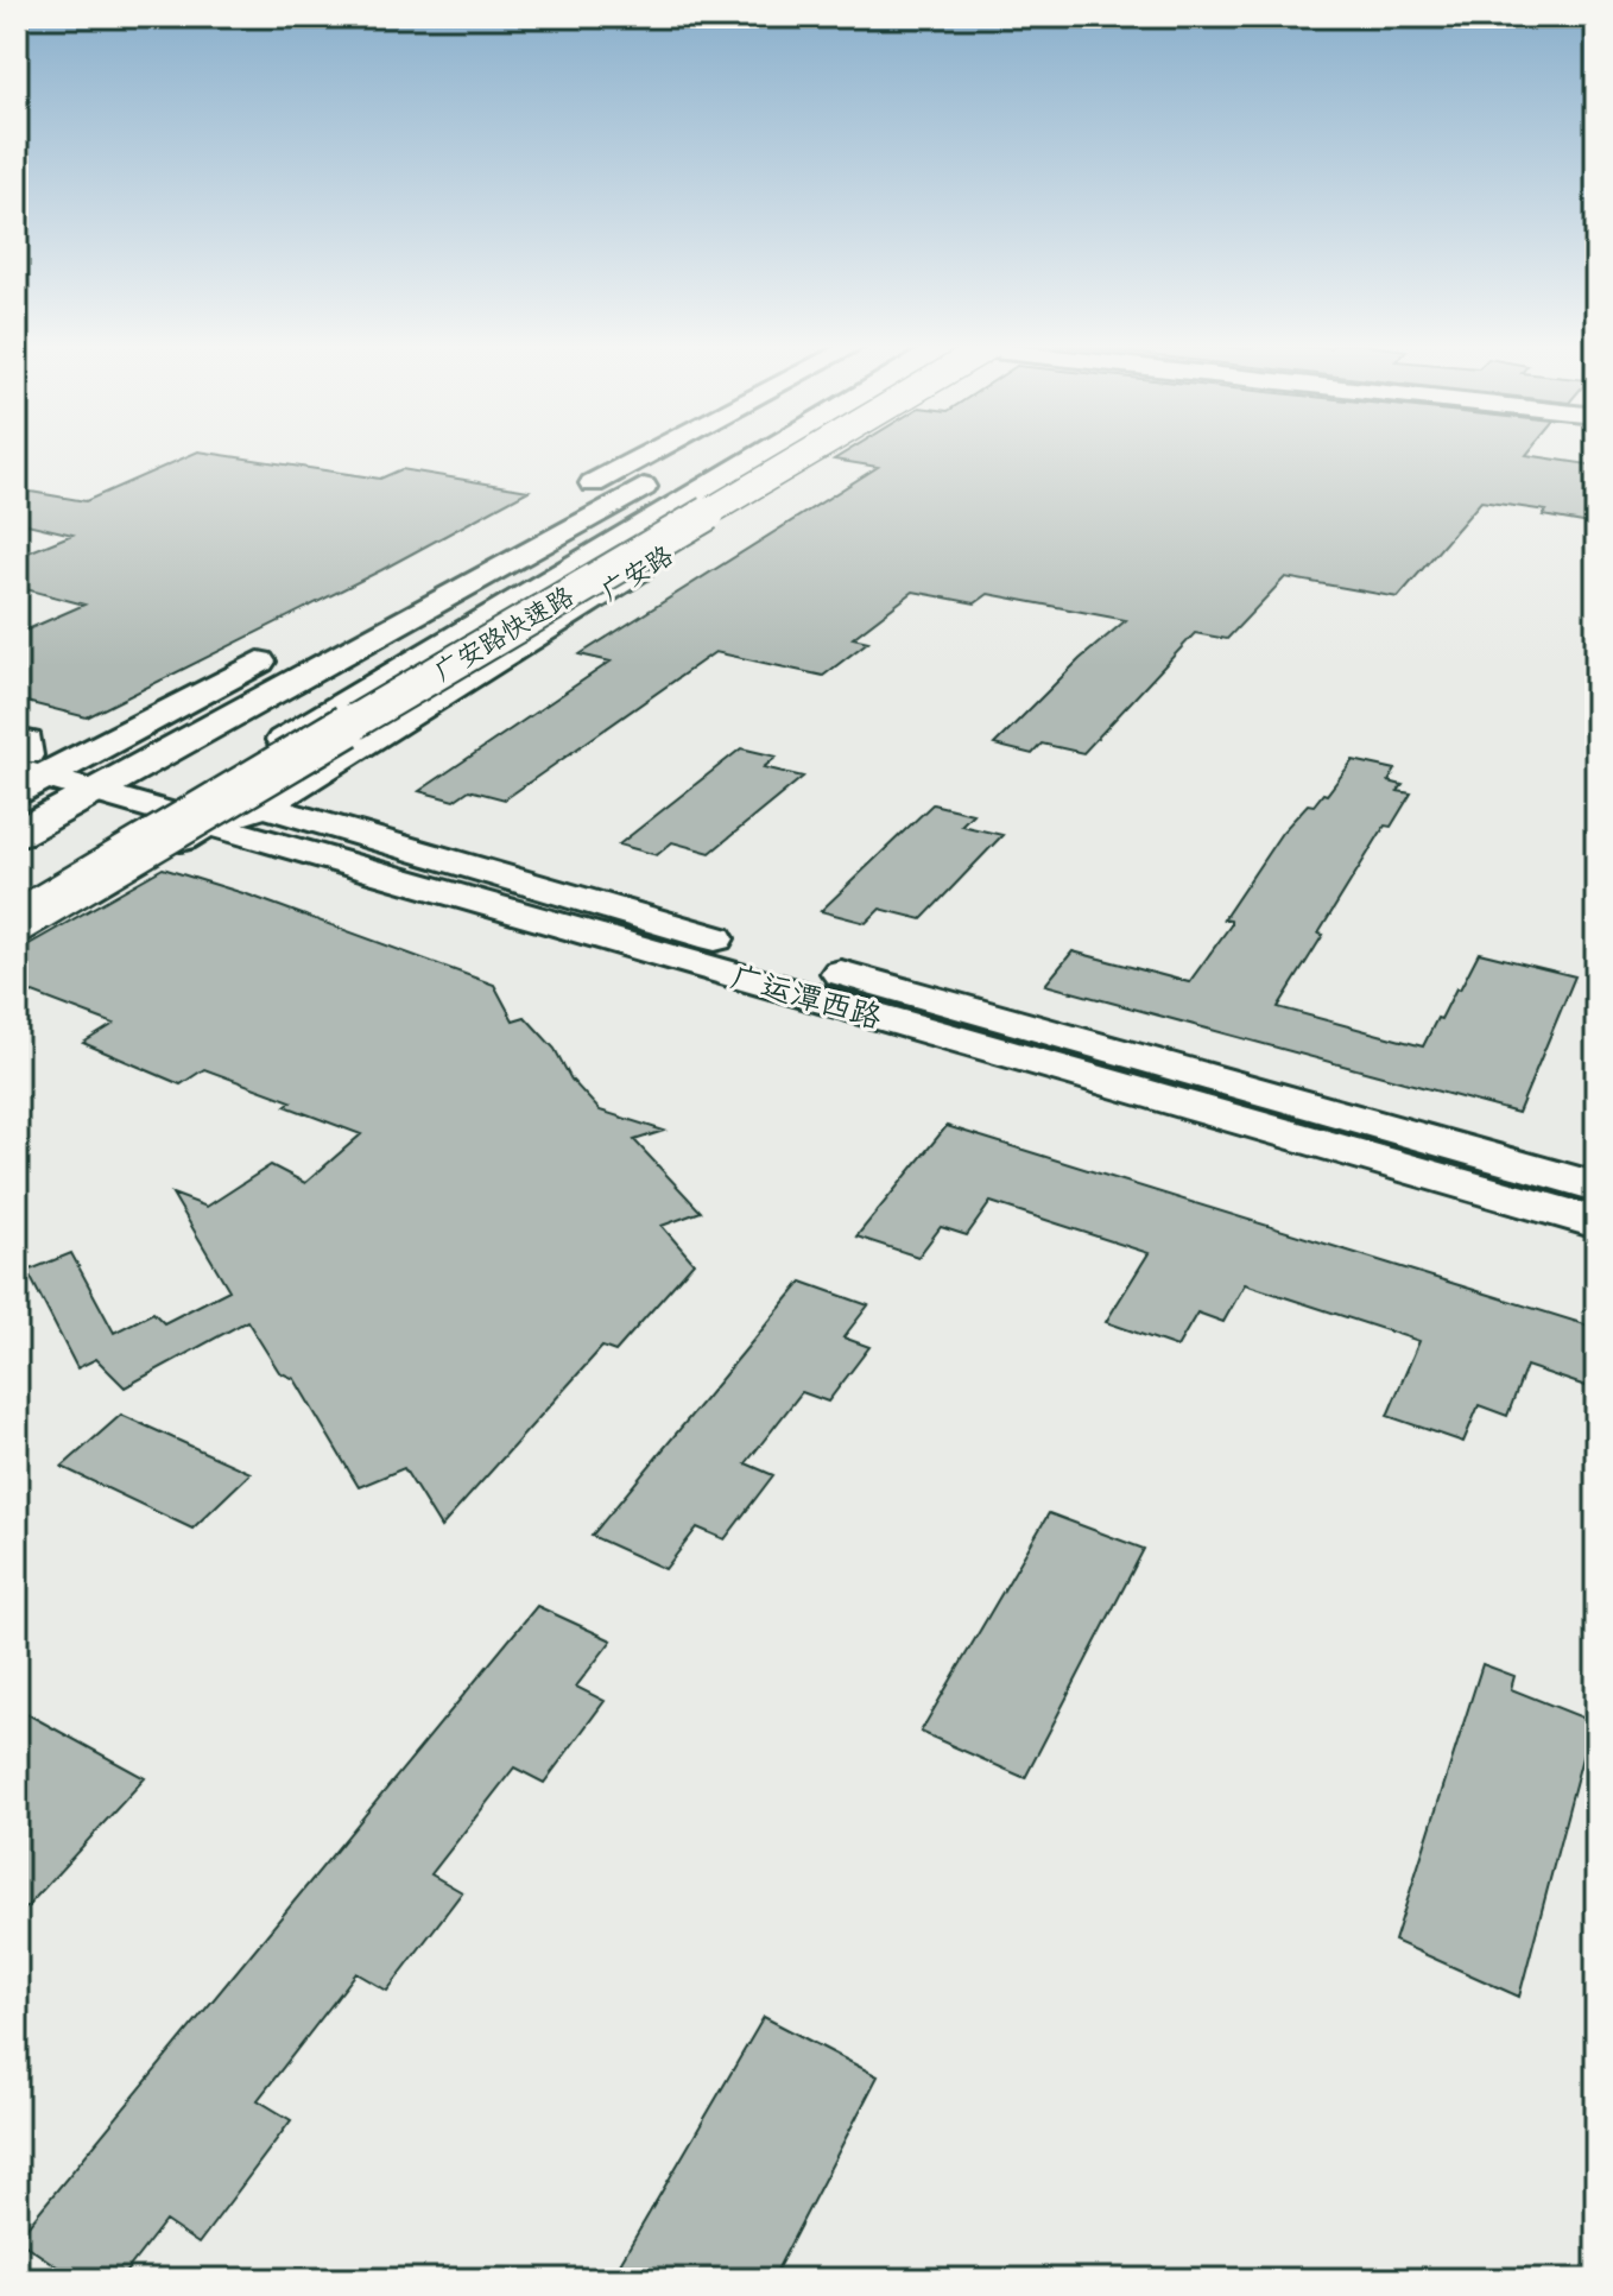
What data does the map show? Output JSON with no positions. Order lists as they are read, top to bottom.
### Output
{
  "streets": {
    "highway": ["广安路快速路"],
    "main road": ["广安路"],
    "street": ["广运潭西路"]
  },
  "crossings": [
    ["广安路", "广运潭西路"]
  ]
}
